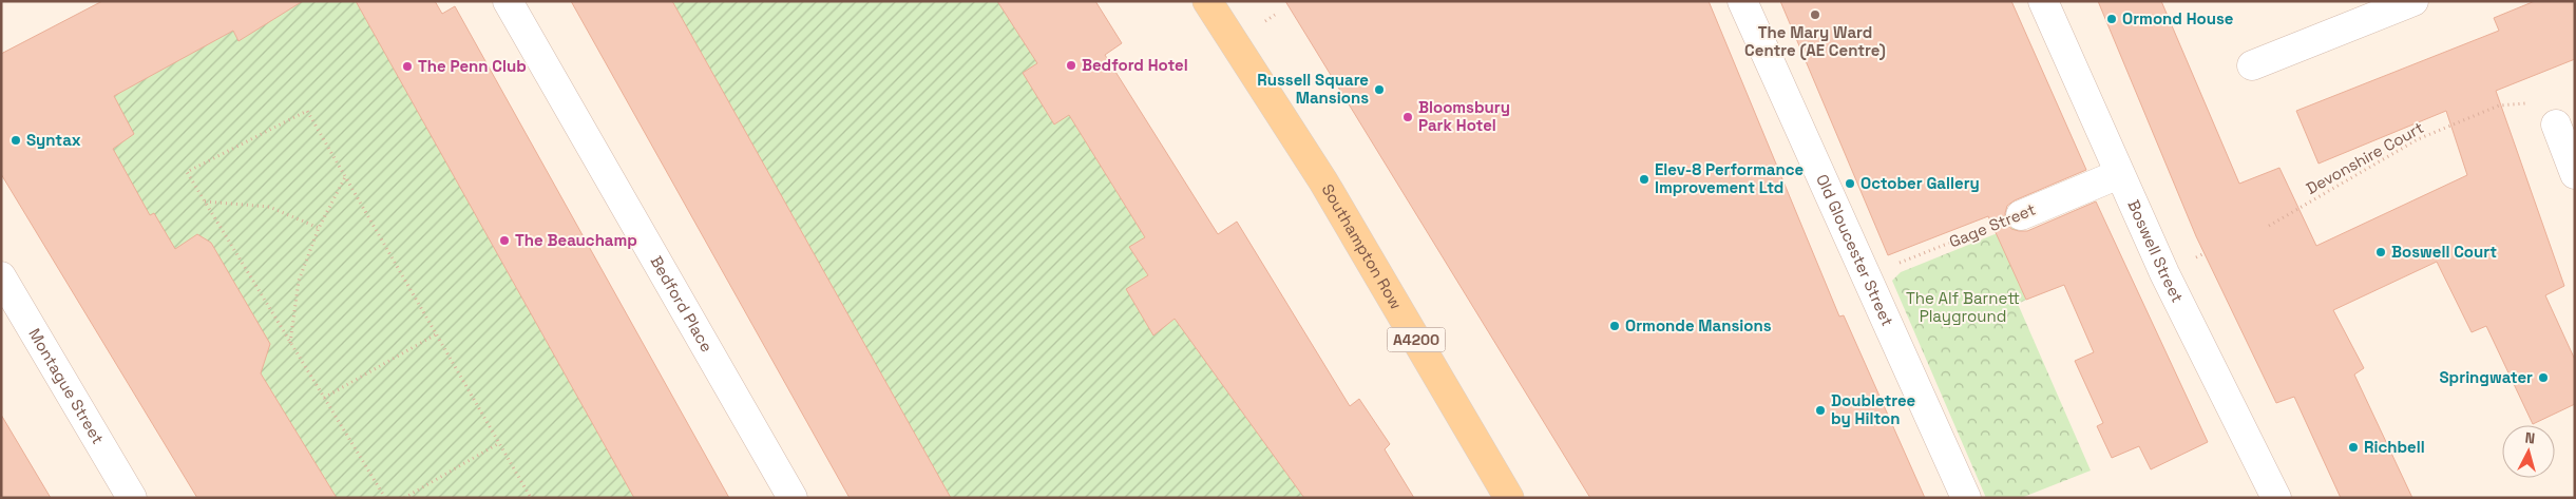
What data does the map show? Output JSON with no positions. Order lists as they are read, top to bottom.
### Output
{
  "streets": {
    "main road": ["Southampton Row", "A4200"],
    "street": [
      "Gage Street",
      "Old Gloucester Street",
      "Boswell Street",
      "Bedford Place",
      "Montague Street"
    ],
    "path": ["Devonshire Court"]
  },
  "crossings": [
    ["Gage Street", "Old Gloucester Street"],
    ["Gage Street", "Boswell Street"]
  ],
  "parks": ["The Alf Barnett Playground"],
  "places": [
    "The Mary Ward Centre (AE Centre)",
    "Ormond House",
    "Bedford Hotel",
    "The Penn Club",
    "Russell Square Mansions",
    "Bloomsbury Park Hotel",
    "Syntax",
    "Elev-8 Performance Improvement Ltd",
    "October Gallery",
    "The Beauchamp",
    "Boswell Court",
    "Ormonde Mansions",
    "Springwater",
    "Doubletree by Hilton",
    "Richbell"
  ],
  "north": "top"
}
